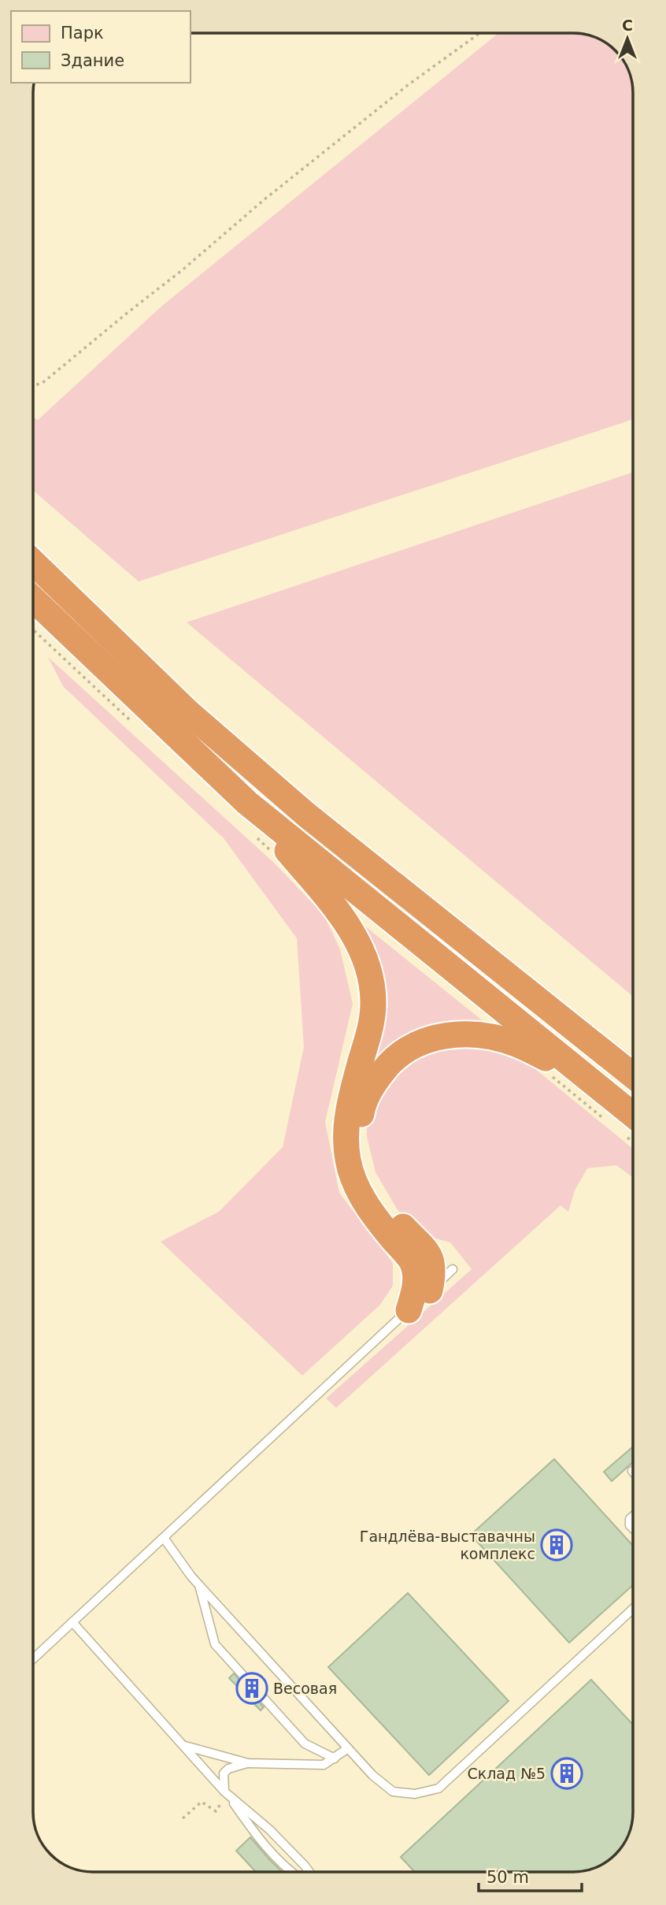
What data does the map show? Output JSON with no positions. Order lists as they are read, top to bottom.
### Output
{
  "places": {
    "building": ["Гандлёва-выставачны комплекс", "Весовая", "Склад №5"]
  },
  "legend": ["Парк", "Здание"],
  "scale_bar": "50 m",
  "north": "top"
}
